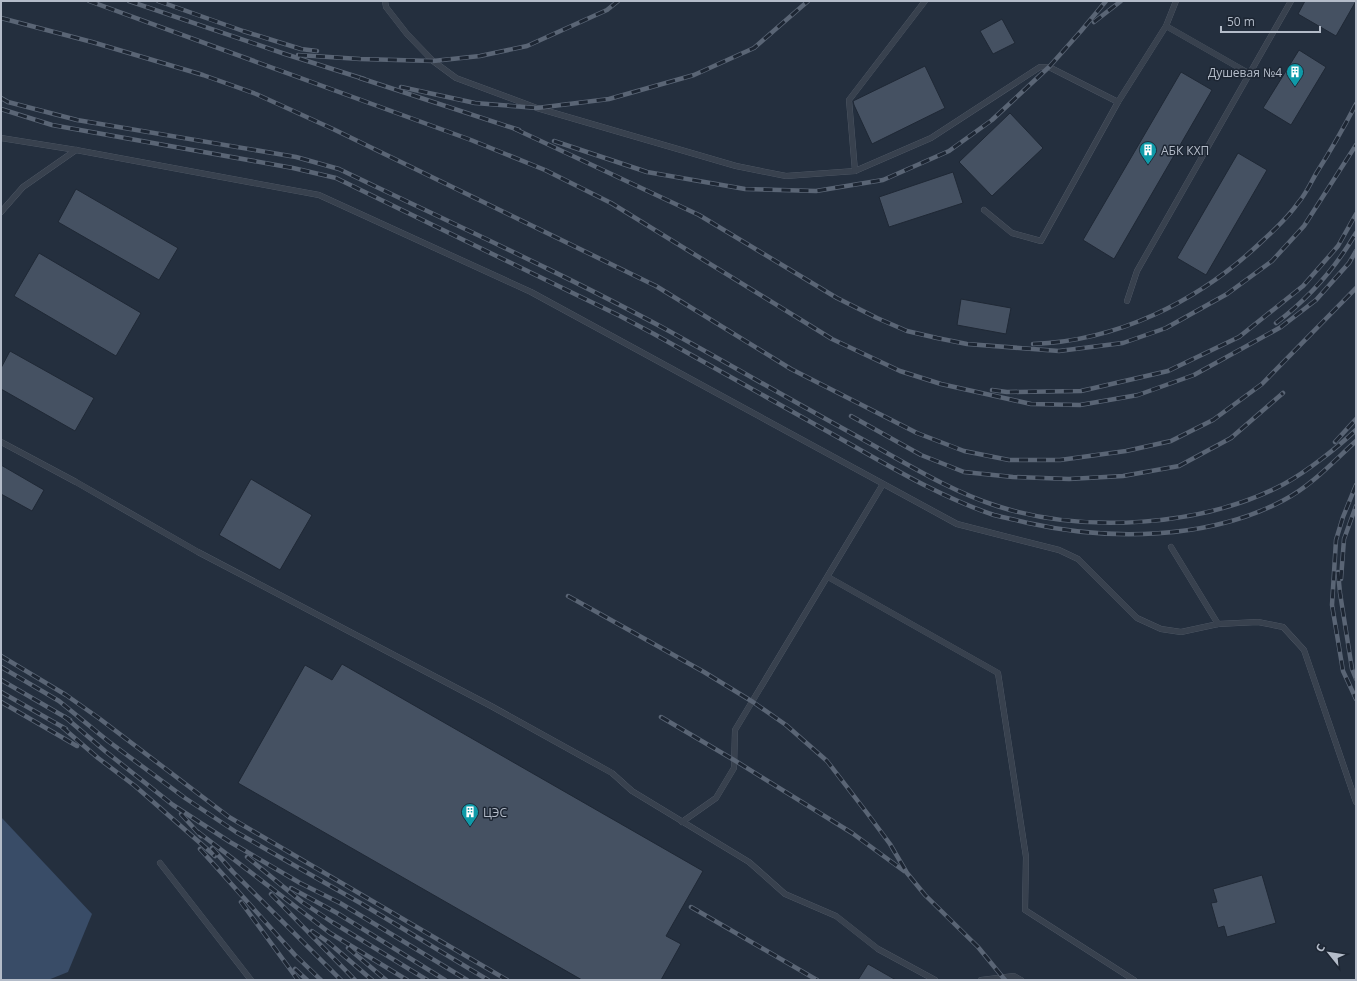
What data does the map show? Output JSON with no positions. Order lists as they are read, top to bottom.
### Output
{
  "places": {
    "building": ["Душевая №4", "АБК КХП", "ЦЭС"]
  },
  "scale_bar": "50 m",
  "north": "top left"
}
